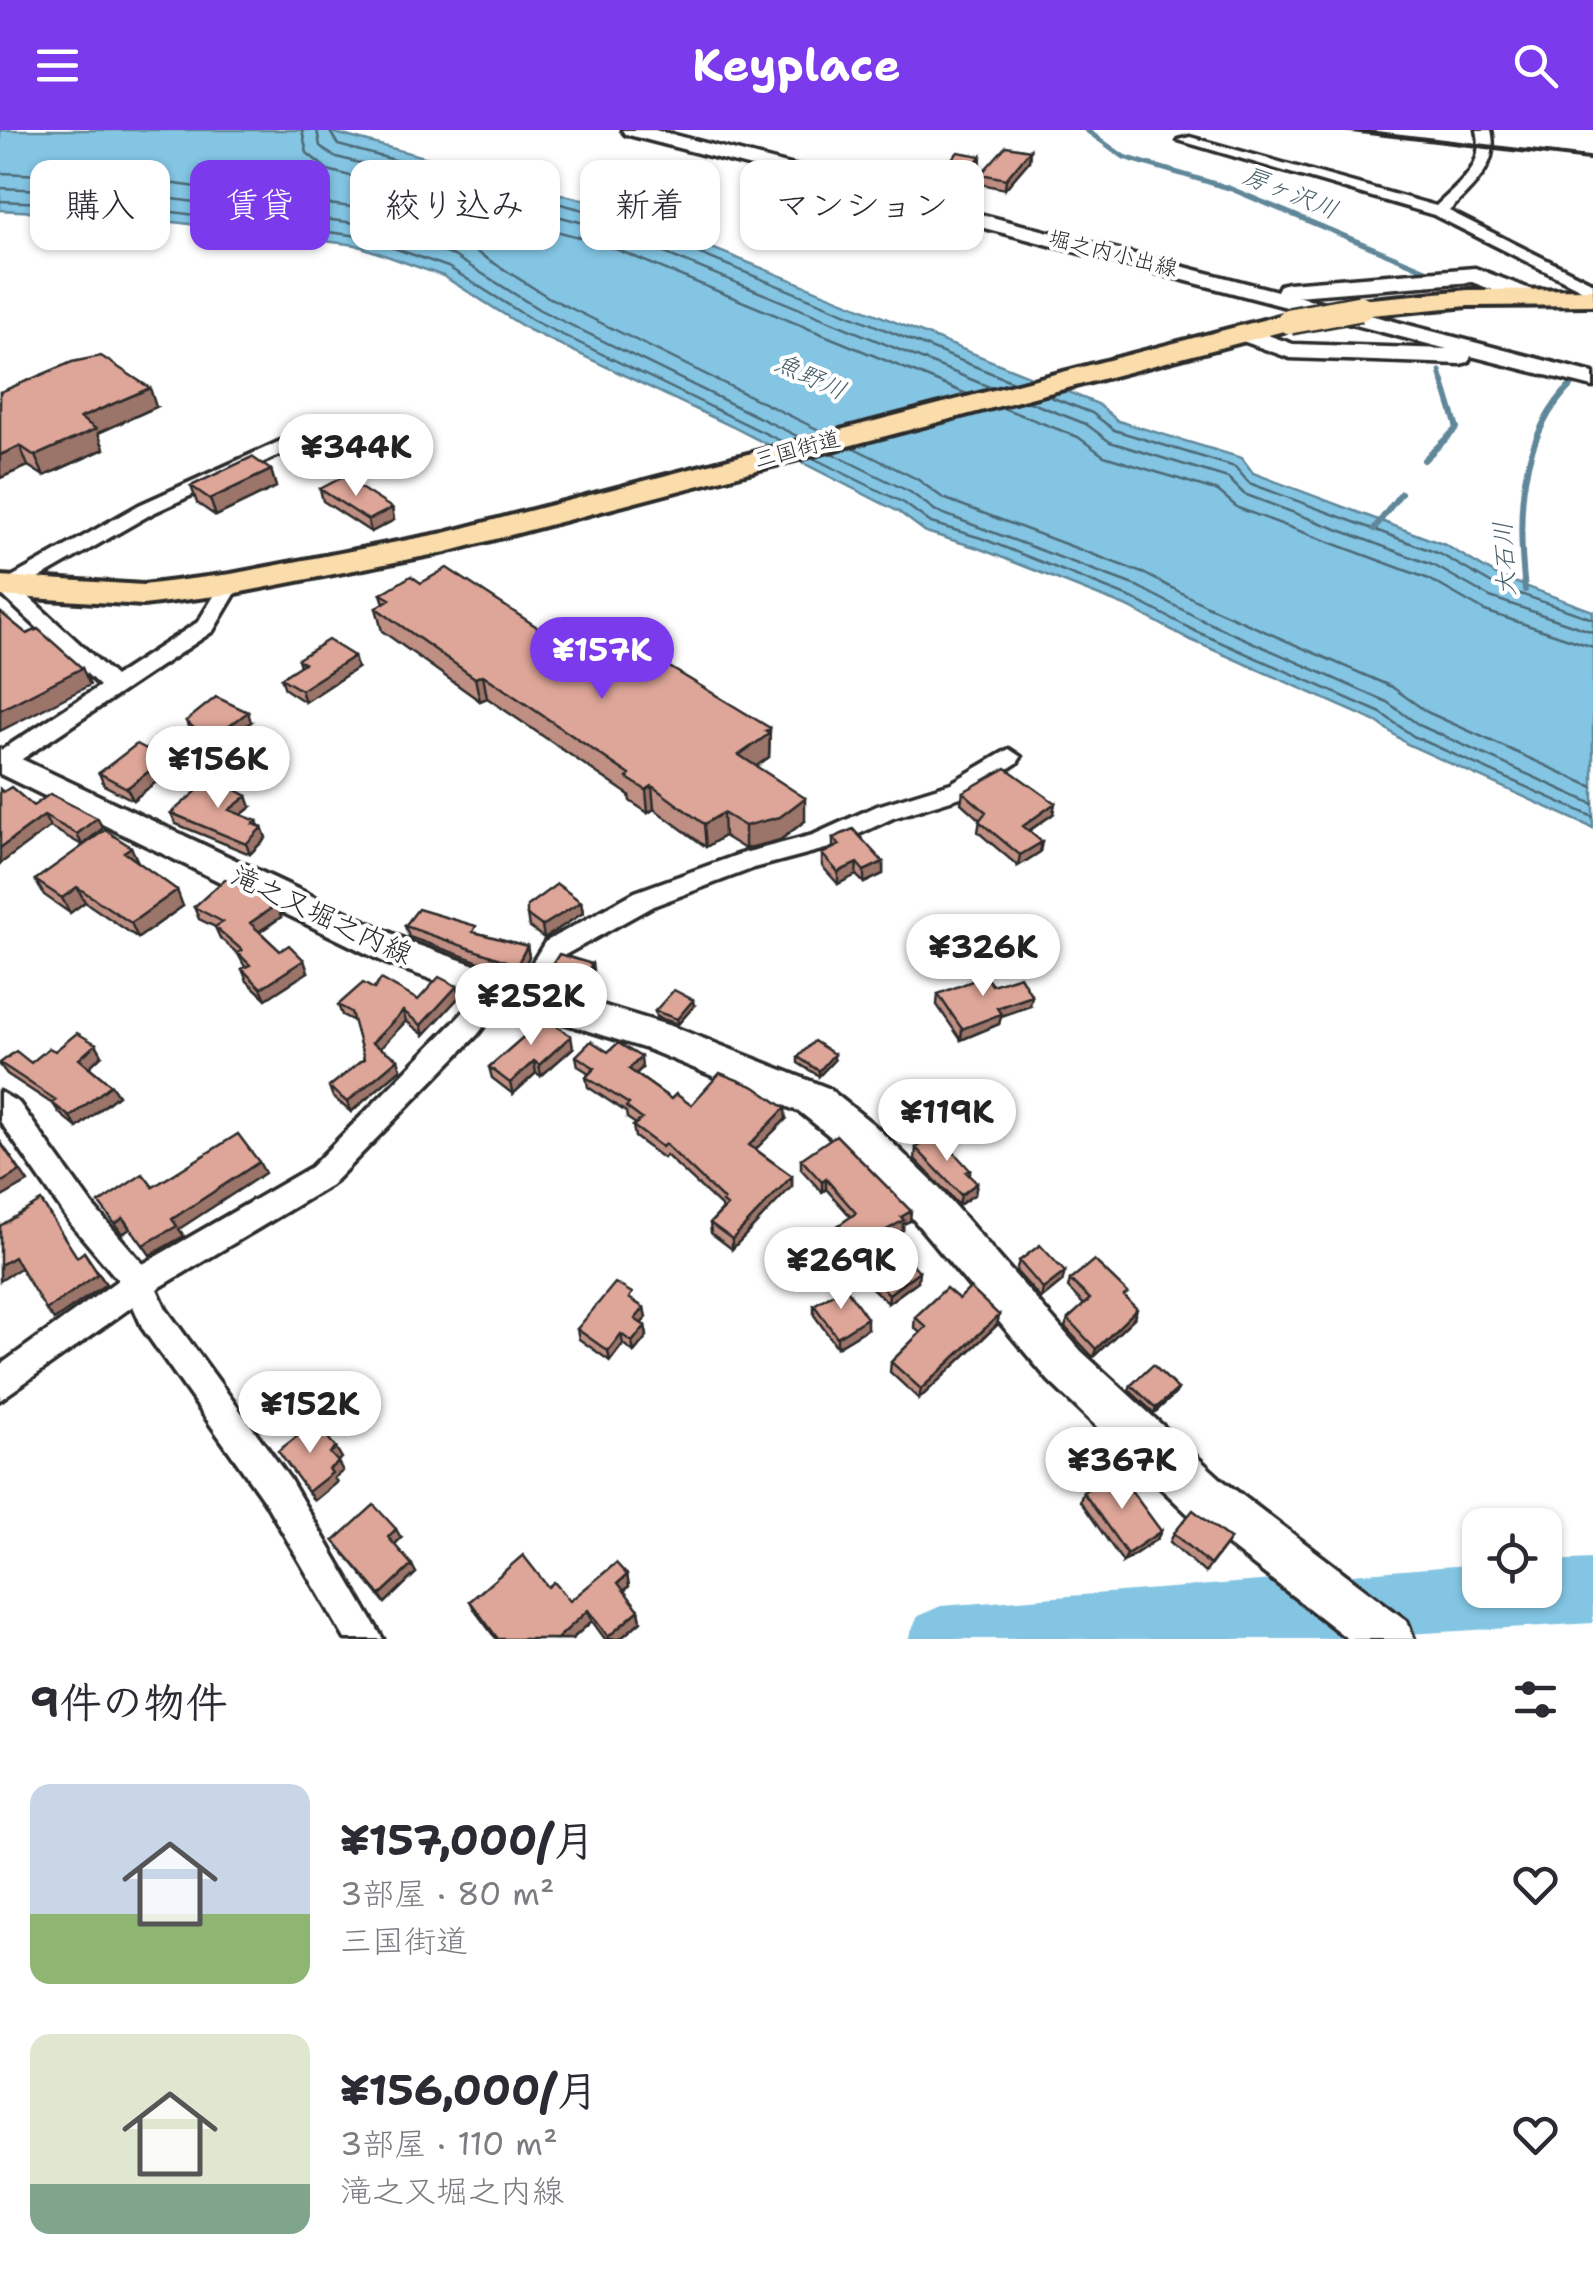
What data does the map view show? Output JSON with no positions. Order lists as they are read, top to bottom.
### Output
{
  "streets": {
    "highway": ["三国街道"],
    "main road": ["堀之内小出線", "滝之又堀之内線"]
  },
  "water": ["房ヶ沢川", "魚野川", "大石川"],
  "page": {
    "header": "Keyplace",
    "chip": [
      "購入",
      "賃貸",
      "絞り込み",
      "新着",
      "マンション"
    ],
    "price": [
      "¥344K",
      "¥157K",
      "¥156K",
      "¥326K",
      "¥252K",
      "¥119K",
      "¥269K",
      "¥152K",
      "¥367K"
    ],
    "heading": "9件の物件",
    "list": [
      {
        "name": "¥157,000/月",
        "note": "3部屋 · 80 m² · 三国街道"
      },
      {
        "name": "¥156,000/月",
        "note": "3部屋 · 110 m² · 滝之又堀之内線"
      }
    ]
  }
}
